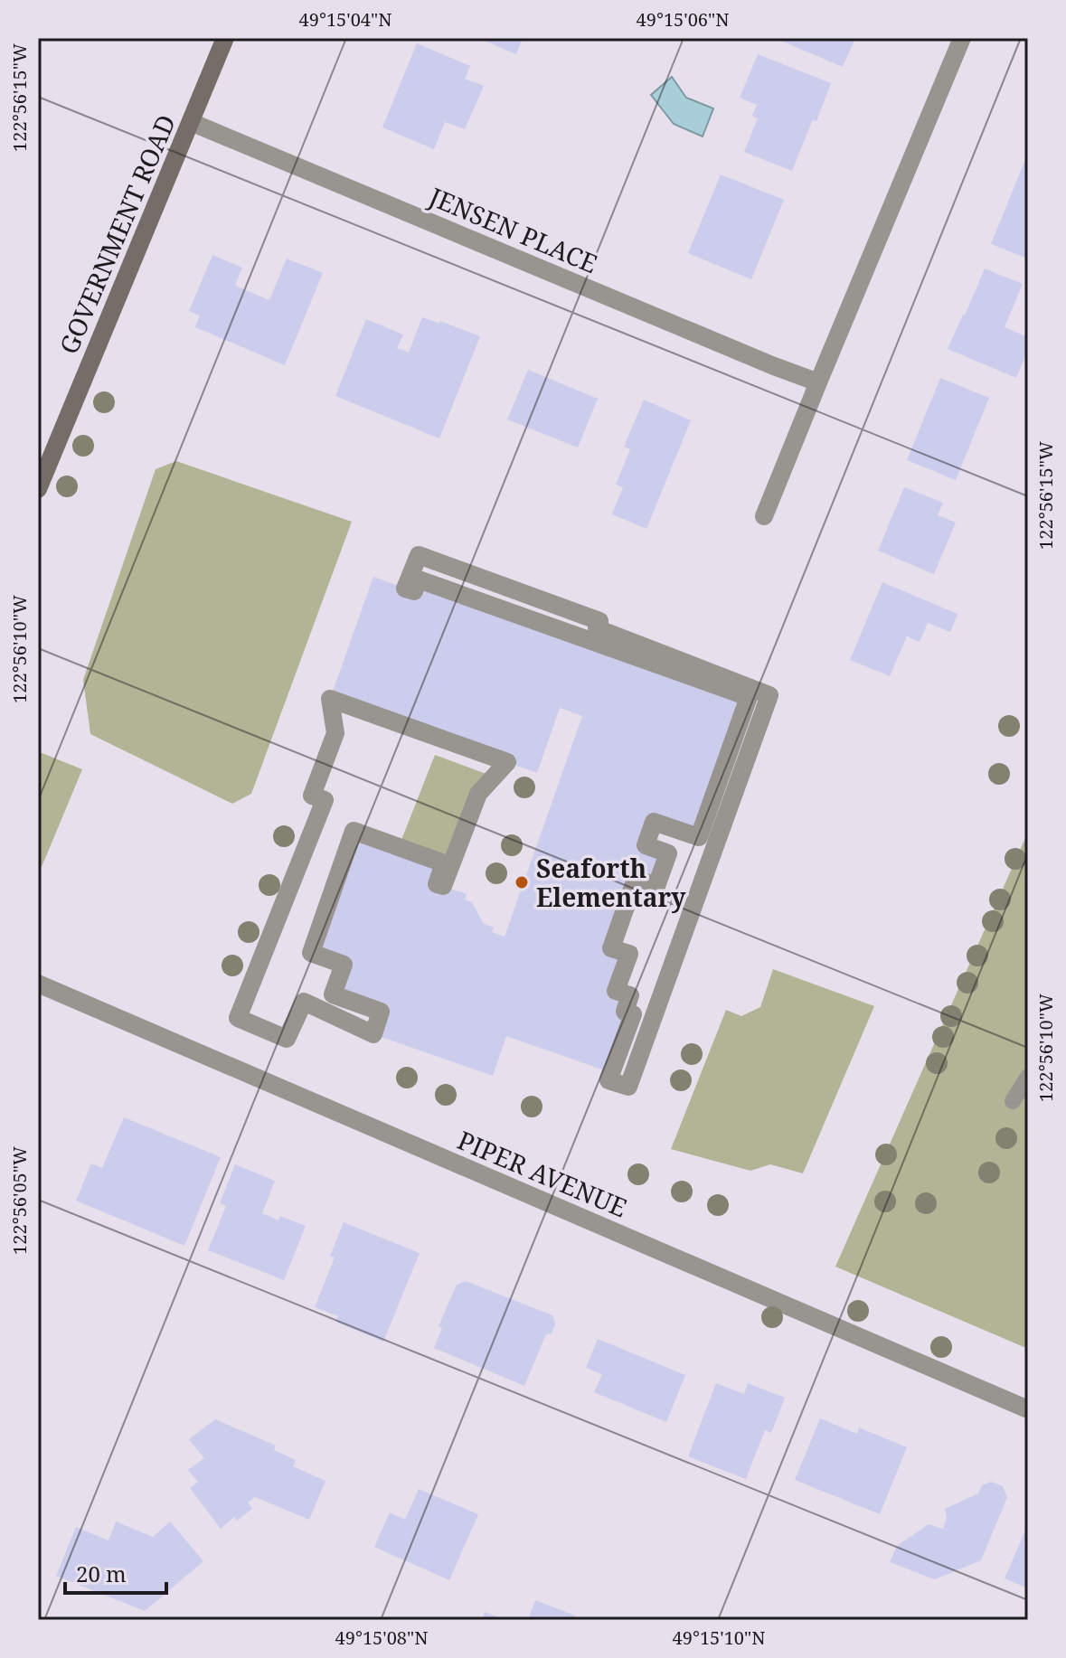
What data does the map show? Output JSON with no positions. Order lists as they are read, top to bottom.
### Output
{
  "streets": {
    "street": ["JENSEN PLACE", "GOVERNMENT ROAD", "PIPER AVENUE"]
  },
  "crossings": [
    ["JENSEN PLACE", "GOVERNMENT ROAD"]
  ],
  "places": ["Seaforth Elementary"],
  "scale_bar": "20 m",
  "coordinates": [
    "49°15'04\"N",
    "49°15'06\"N",
    "122°56'15\"W",
    "122°56'10\"W",
    "122°56'05\"W",
    "49°15'08\"N",
    "49°15'10\"N"
  ]
}
